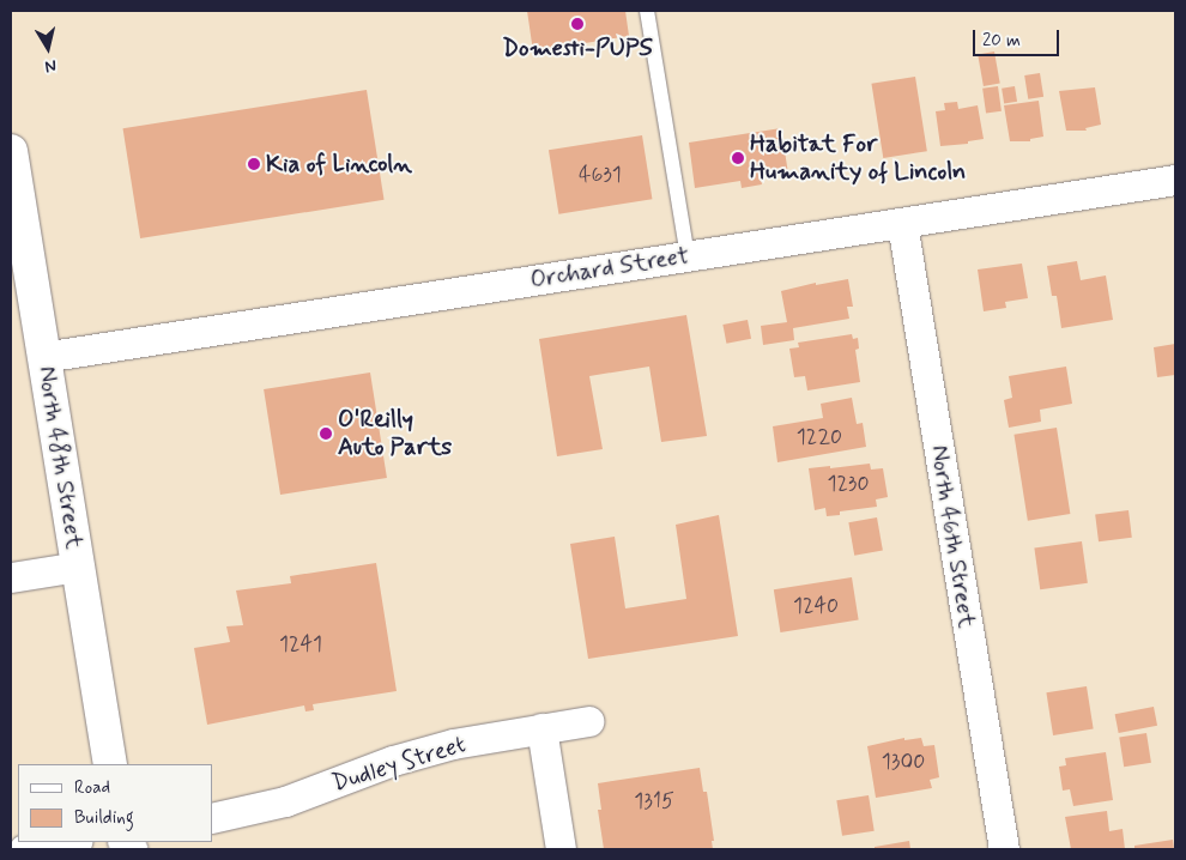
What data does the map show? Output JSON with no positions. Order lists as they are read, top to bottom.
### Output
{
  "streets": {
    "main road": ["North 48th Street"],
    "street": ["Orchard Street", "North 46th Street", "Dudley Street"]
  },
  "crossings": [
    ["Orchard Street", "North 48th Street"],
    ["Orchard Street", "North 46th Street"]
  ],
  "places": [
    "Domesti-PUPS",
    "Habitat For Humanity of Lincoln",
    "Kia of Lincoln",
    "O'Reilly Auto Parts"
  ],
  "house_numbers": [
    "4631",
    "1220",
    "1230",
    "1240",
    "1241",
    "1300",
    "1315"
  ],
  "legend": ["Road", "Building"],
  "scale_bar": "20 m",
  "north": "bottom"
}
